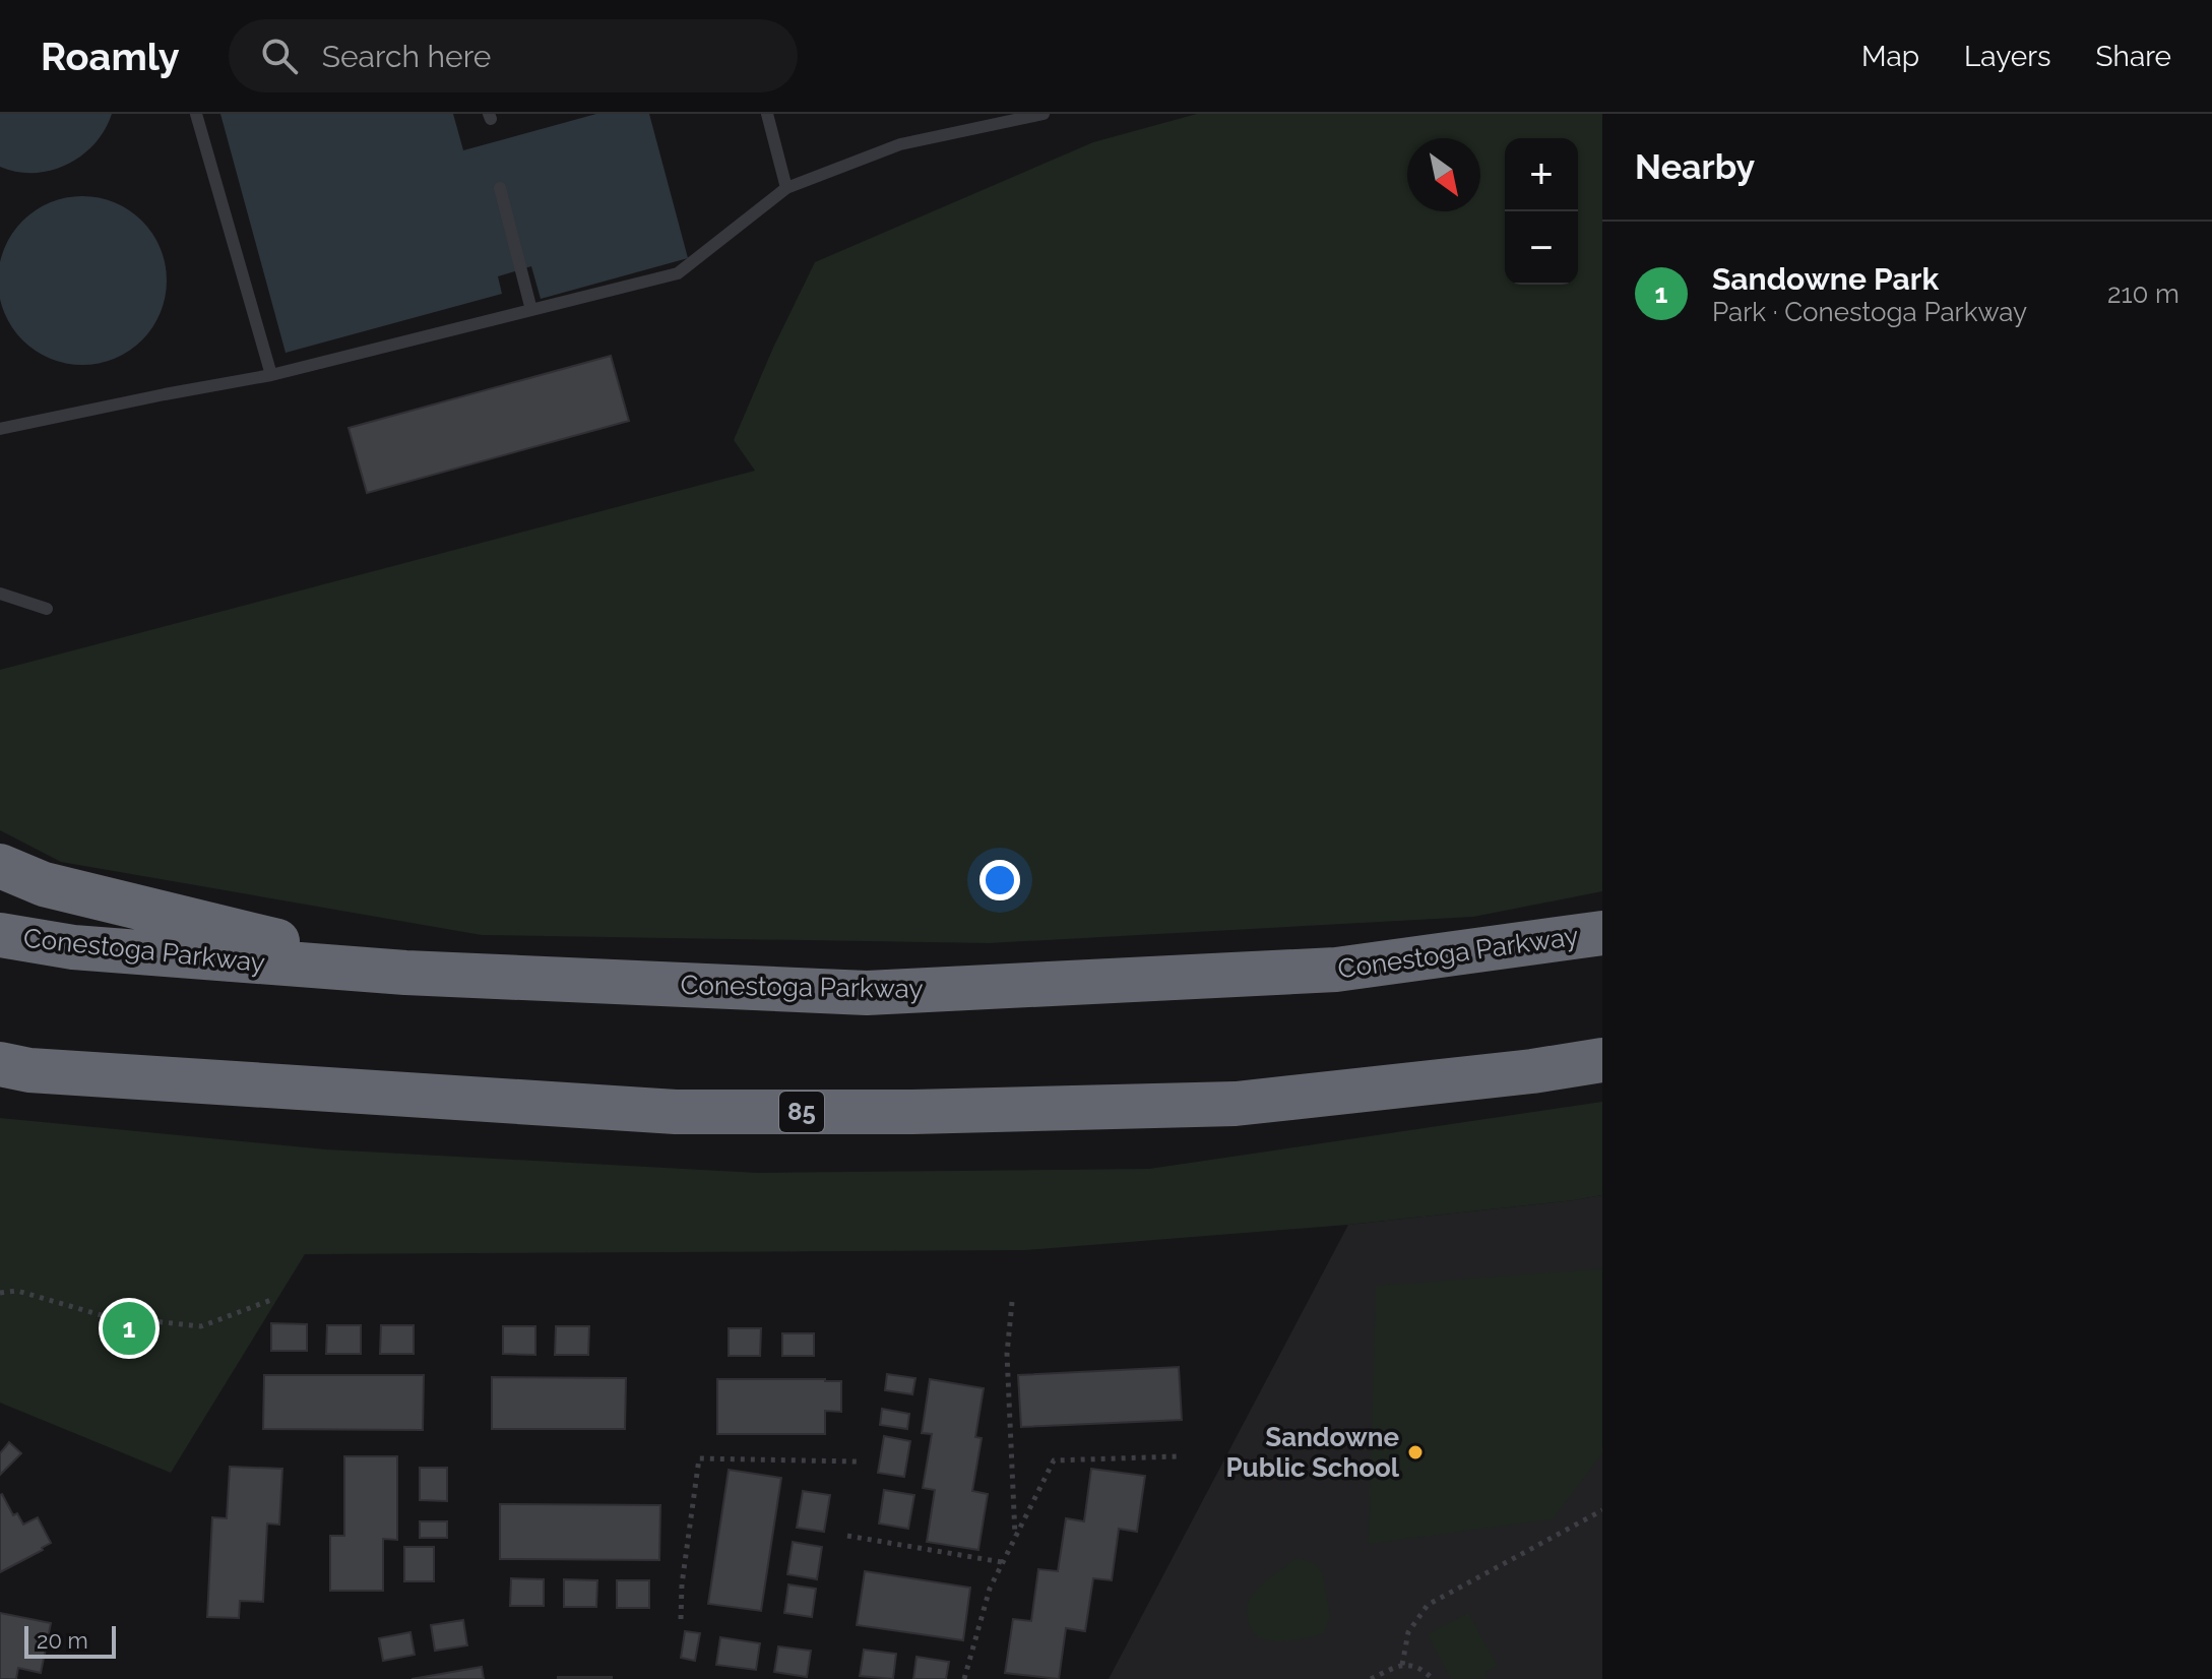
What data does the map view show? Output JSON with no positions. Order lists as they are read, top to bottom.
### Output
{
  "streets": {
    "highway": ["Conestoga Parkway", "85"]
  },
  "places": ["Sandowne Public School"],
  "scale_bar": "20 m",
  "north": "bottom right",
  "page": {
    "header": "Roamly",
    "search": "Search here",
    "nav": ["Map", "Layers", "Share"],
    "heading": "Nearby",
    "map_buttons": ["+", "−"],
    "list": [
      {
        "mark": "1",
        "name": "Sandowne Park",
        "note": "Park · Conestoga Parkway",
        "value": "210 m"
      }
    ],
    "pins": "1",
    "scale": "20 m"
  }
}
